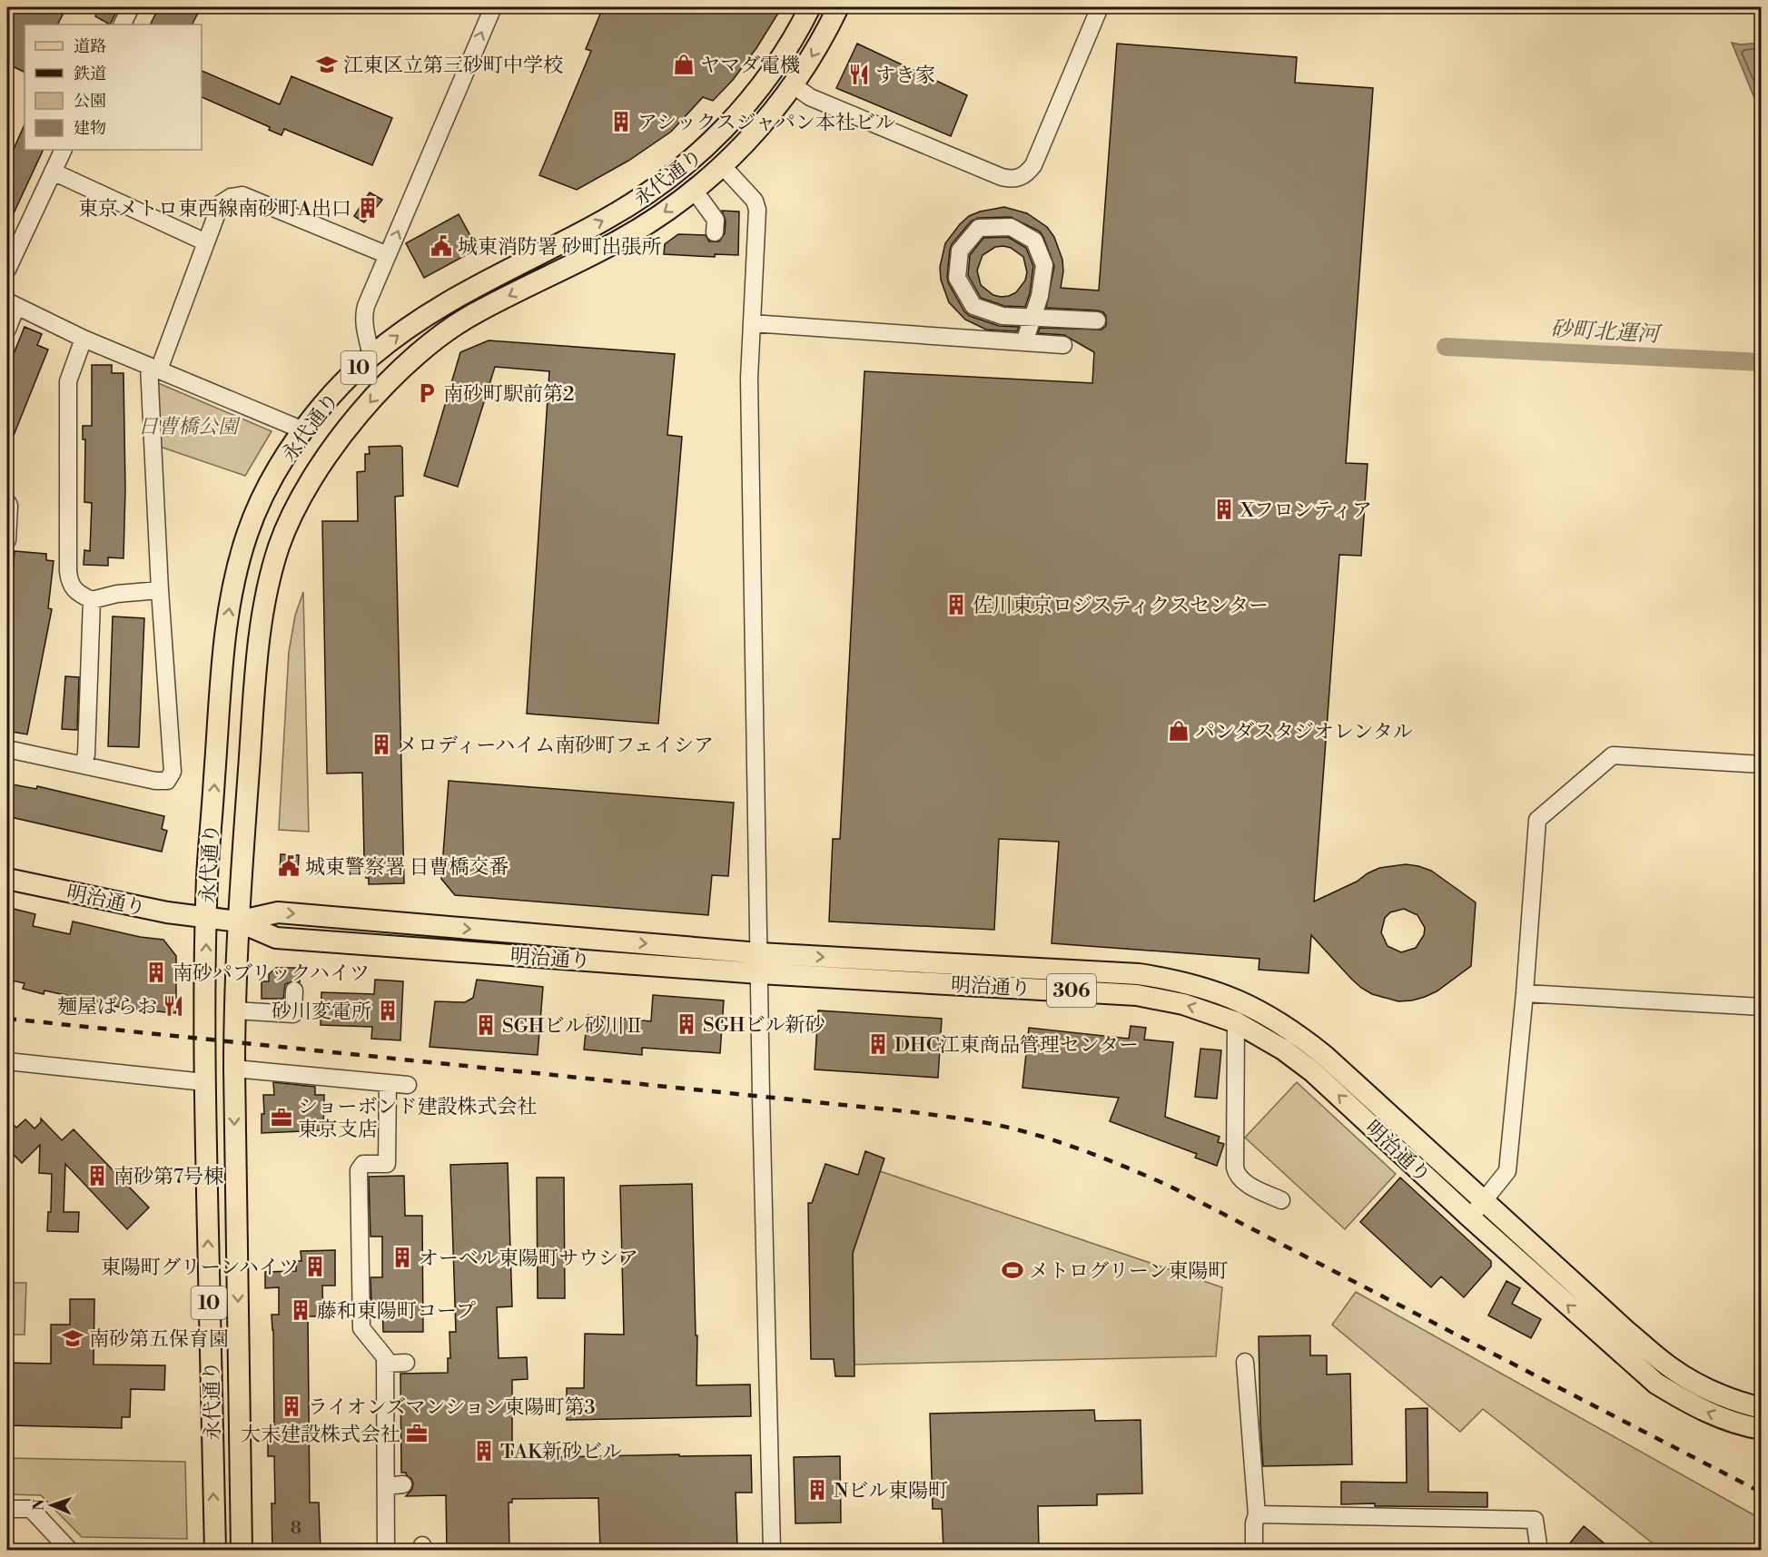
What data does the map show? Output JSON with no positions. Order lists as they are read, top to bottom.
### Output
{
  "streets": {
    "main road": [
      "永代通り",
      "10",
      "明治通り",
      "306"
    ]
  },
  "crossings": [
    ["永代通り", "10"],
    ["永代通り", "明治通り"]
  ],
  "water": ["砂町北運河"],
  "parks": ["日曹橋公園"],
  "places": {
    "school or university": ["江東区立第三砂町中学校", "南砂第五保育園"],
    "shop": ["ヤマダ電機", "パンダスタジオレンタル"],
    "restaurant": ["すき家", "麺屋ばらお"],
    "building": [
      "アシックスジャパン本社ビル",
      "東京メトロ東西線南砂町A出口",
      "Xフロンティア",
      "佐川東京ロジスティクスセンター",
      "メロディーハイム南砂町フェイシア",
      "南砂パブリックハイツ",
      "砂川変電所",
      "SGHビル新砂",
      "SGHビル砂川Ⅱ",
      "DHC江東商品管理センター",
      "南砂第7号棟",
      "オーベル東陽町サウシア",
      "東陽町グリーンハイツ",
      "藤和東陽町コープ",
      "ライオンズマンション東陽町第3",
      "TAK新砂ビル",
      "Nビル東陽町"
    ],
    "public building": ["城東消防署 砂町出張所", "城東警察署 日曹橋交番"],
    "parking": ["南砂町駅前第2"],
    "office": ["ショーボンド建設株式会社 東京支店", "大末建設株式会社"],
    "sports": ["メトログリーン東陽町"]
  },
  "house_numbers": ["8"],
  "legend": [
    "道路",
    "鉄道",
    "公園",
    "建物"
  ],
  "north": "left"
}
